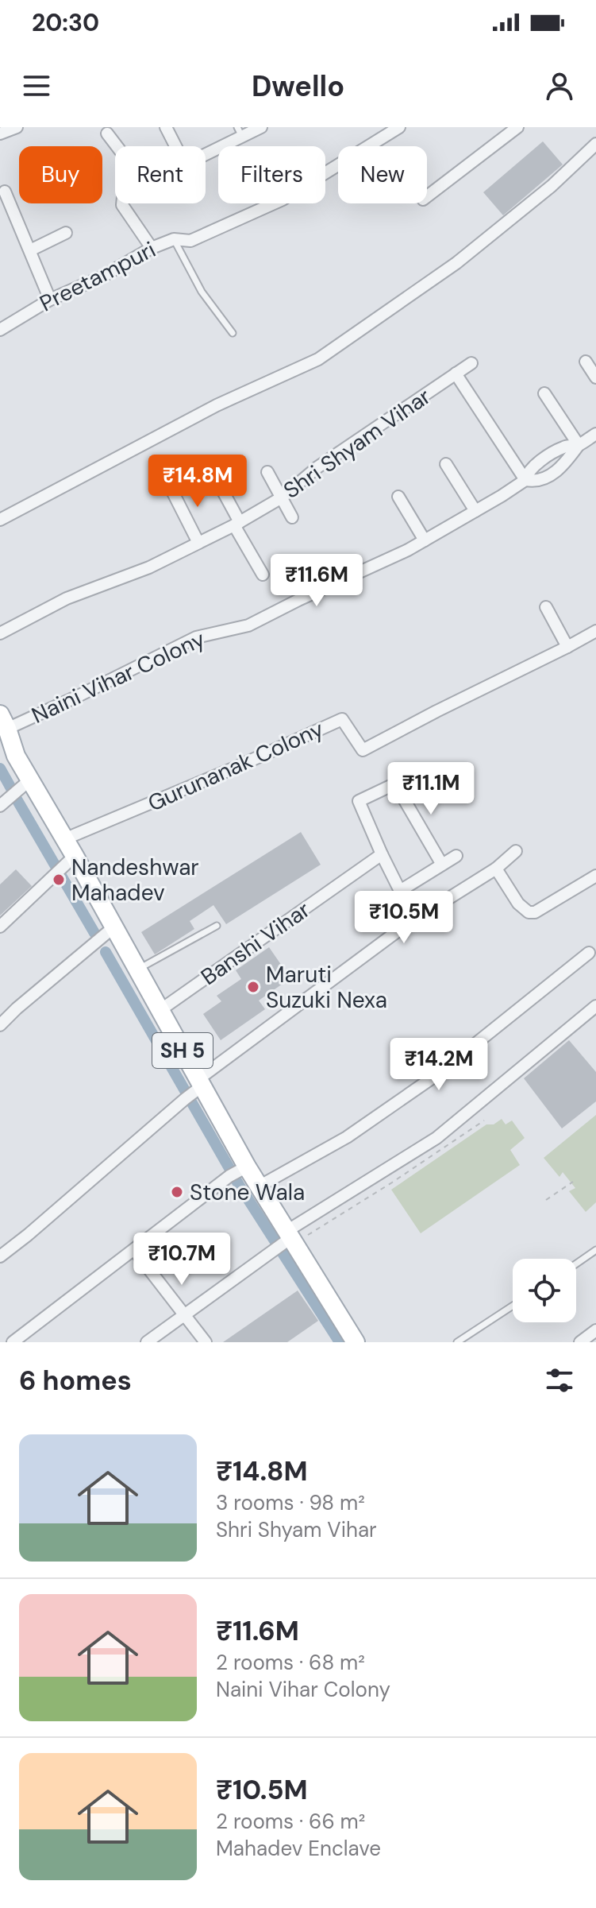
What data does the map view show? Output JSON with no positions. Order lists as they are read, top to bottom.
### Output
{
  "streets": {
    "main road": ["SH 5"],
    "street": [
      "Preetampuri",
      "Shri Shyam Vihar",
      "Naini Vihar Colony",
      "Gurunanak Colony",
      "Banshi Vihar"
    ]
  },
  "crossings": [
    ["Naini Vihar Colony", "SH 5"],
    ["Gurunanak Colony", "SH 5"],
    ["Banshi Vihar", "SH 5"]
  ],
  "places": ["Nandeshwar Mahadev", "Maruti Suzuki Nexa", "Stone Wala"],
  "page": {
    "status": "20:30",
    "header": "Dwello",
    "chip": [
      "Buy",
      "Rent",
      "Filters",
      "New"
    ],
    "price": [
      "₹14.8M",
      "₹11.6M",
      "₹11.1M",
      "₹10.5M",
      "₹14.2M",
      "₹10.7M"
    ],
    "heading": "6 homes",
    "list": [
      {
        "name": "₹14.8M",
        "note": "3 rooms · 98 m² · Shri Shyam Vihar"
      },
      {
        "name": "₹11.6M",
        "note": "2 rooms · 68 m² · Naini Vihar Colony"
      },
      {
        "name": "₹10.5M",
        "note": "2 rooms · 66 m² · Mahadev Enclave"
      }
    ]
  }
}
